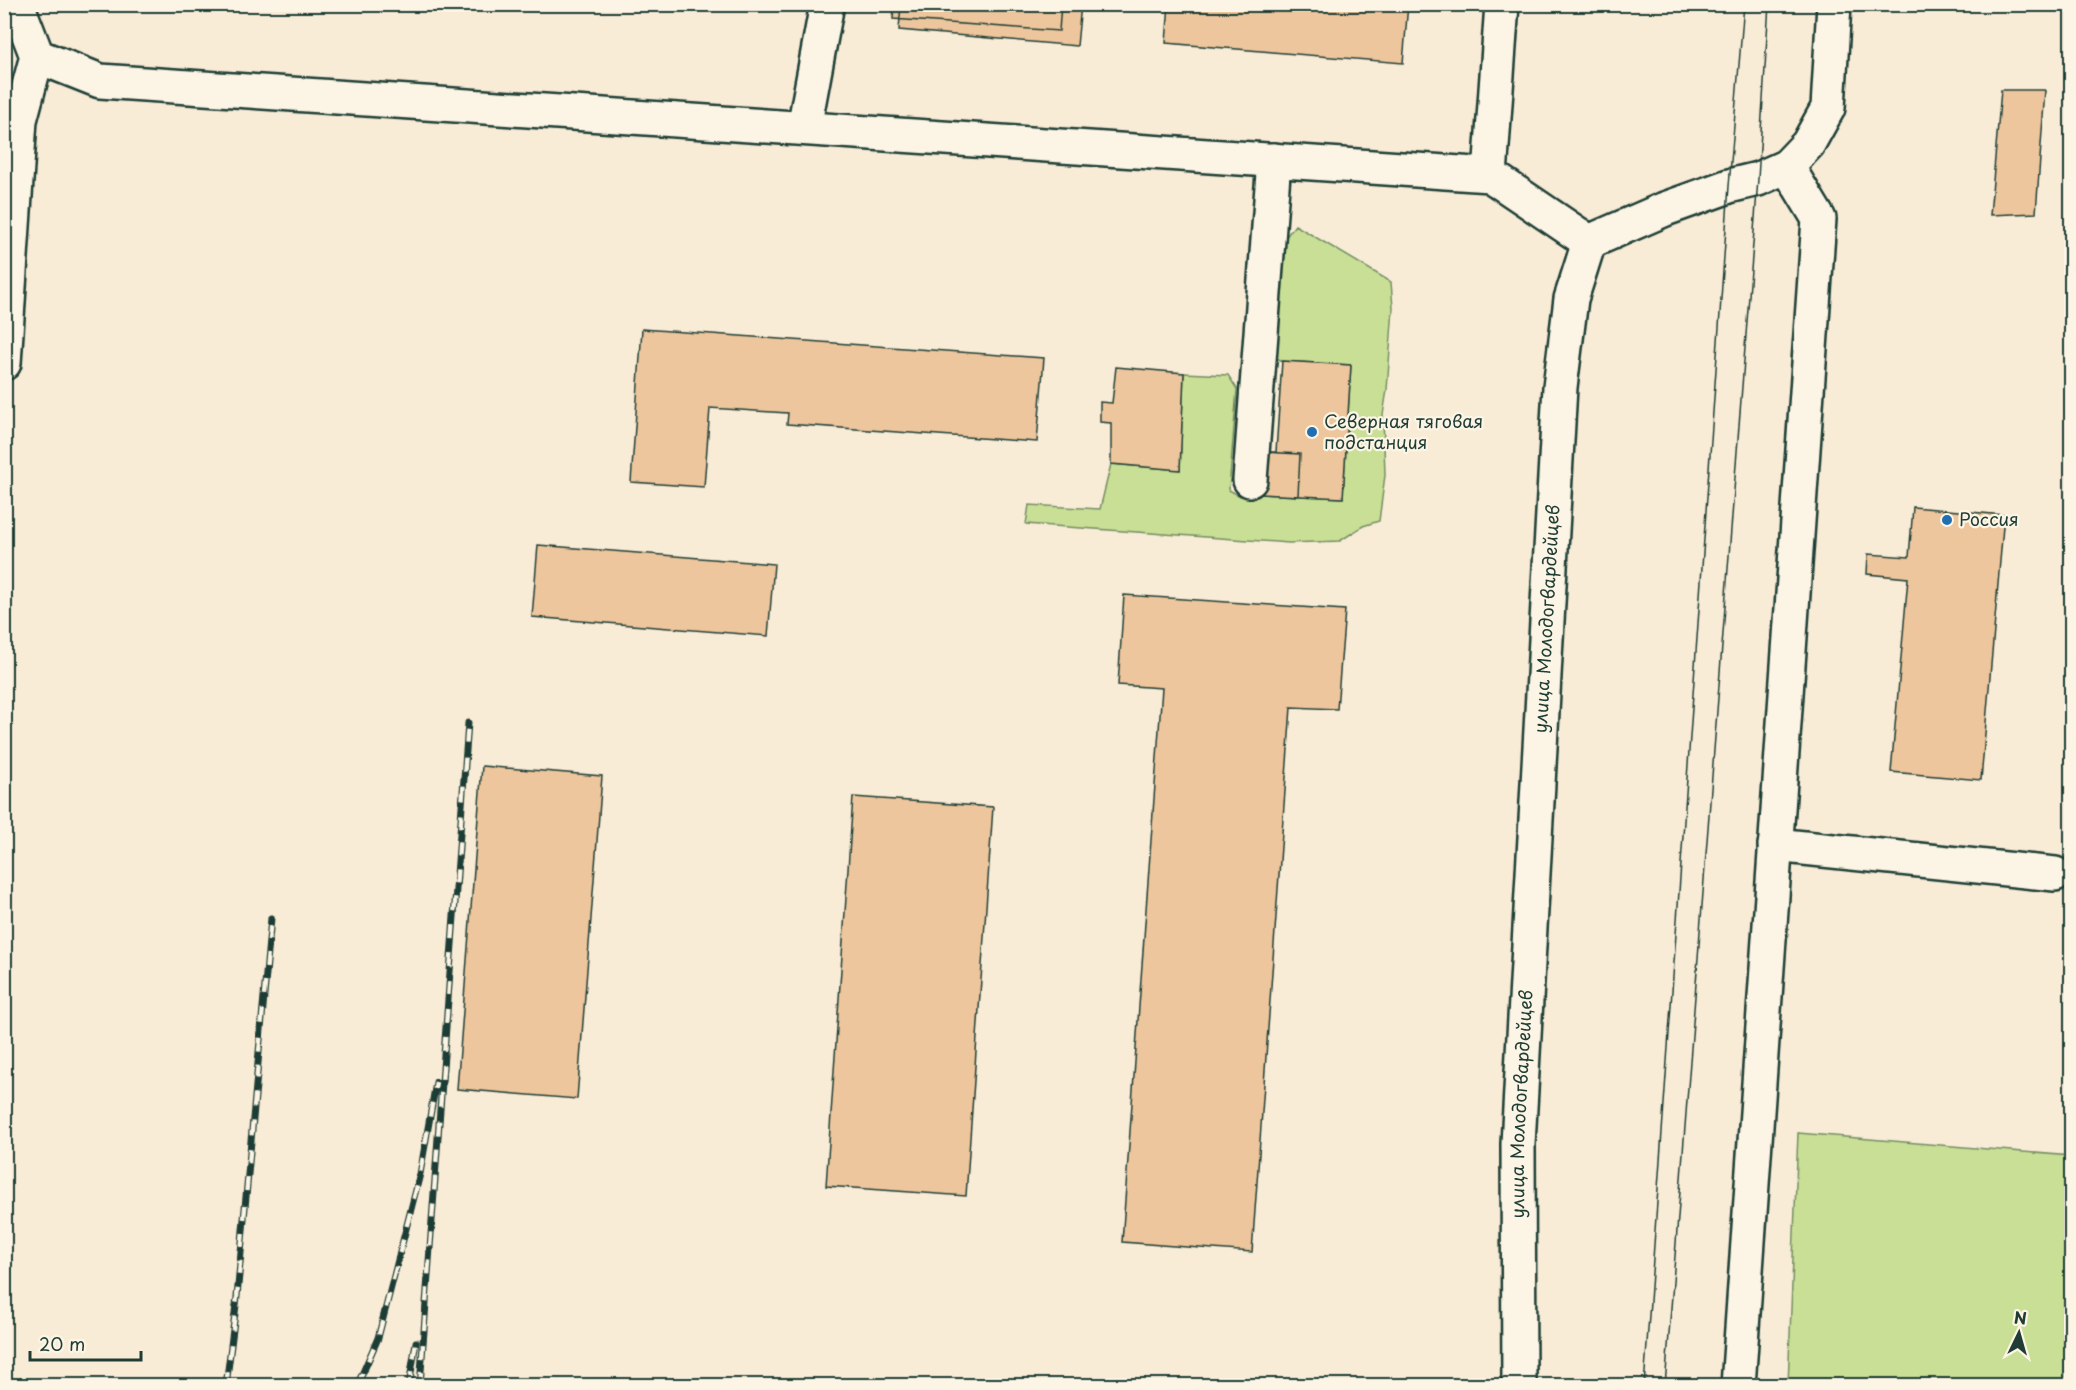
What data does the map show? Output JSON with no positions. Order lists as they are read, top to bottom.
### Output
{
  "streets": {
    "street": ["улица Молодогвардейцев"]
  },
  "places": ["Северная тяговая подстанция", "Россия"],
  "scale_bar": "20 m",
  "north": "top"
}
